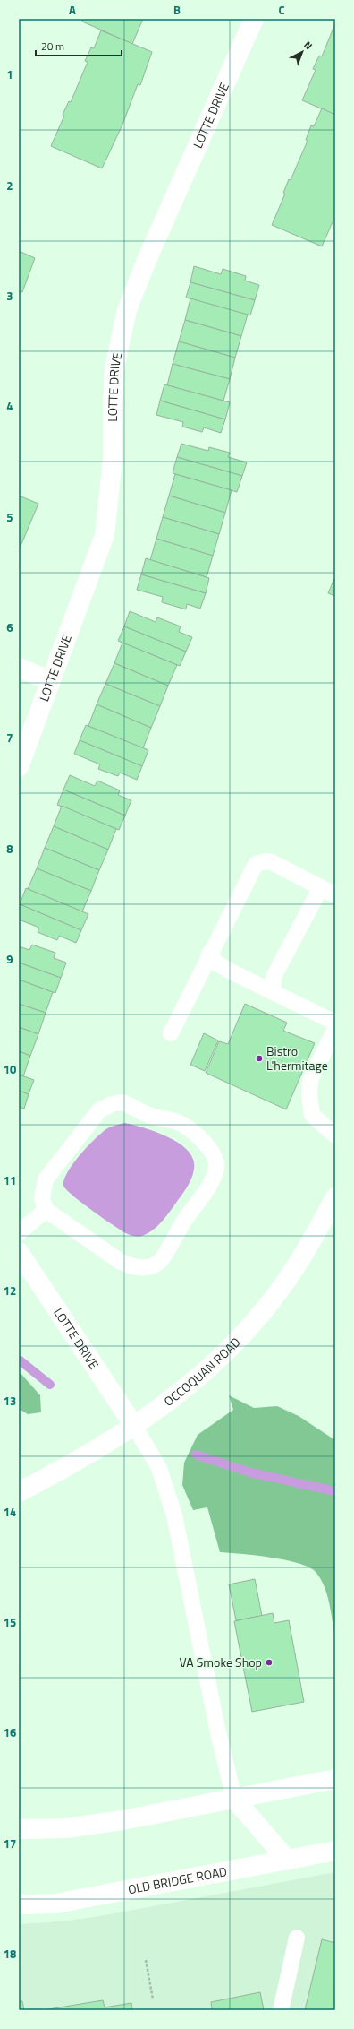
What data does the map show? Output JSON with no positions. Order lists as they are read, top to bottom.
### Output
{
  "streets": {
    "street": ["LOTTE DRIVE", "OCCOQUAN ROAD", "OLD BRIDGE ROAD"]
  },
  "crossings": [
    ["LOTTE DRIVE", "OCCOQUAN ROAD"]
  ],
  "places": ["Bistro L'hermitage", "VA Smoke Shop"],
  "scale_bar": "20 m",
  "north": "top right",
  "grid": {
    "columns": ["A", "B", "C"],
    "rows": [
      "1",
      "2",
      "3",
      "4",
      "5",
      "6",
      "7",
      "8",
      "9",
      "10",
      "11",
      "12",
      "13",
      "14",
      "15",
      "16",
      "17",
      "18"
    ]
  }
}
